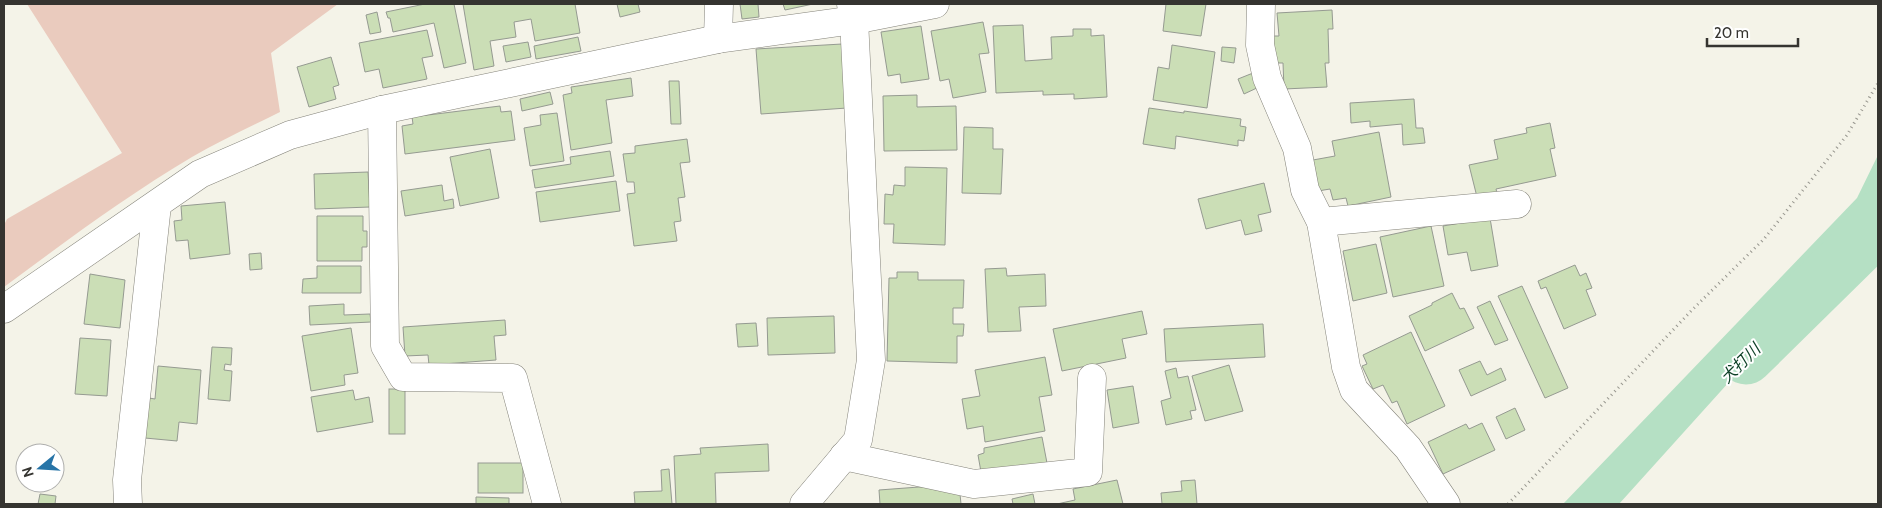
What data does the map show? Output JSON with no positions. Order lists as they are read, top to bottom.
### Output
{
  "water": ["犬打川"],
  "scale_bar": "20 m",
  "north": "left"
}
